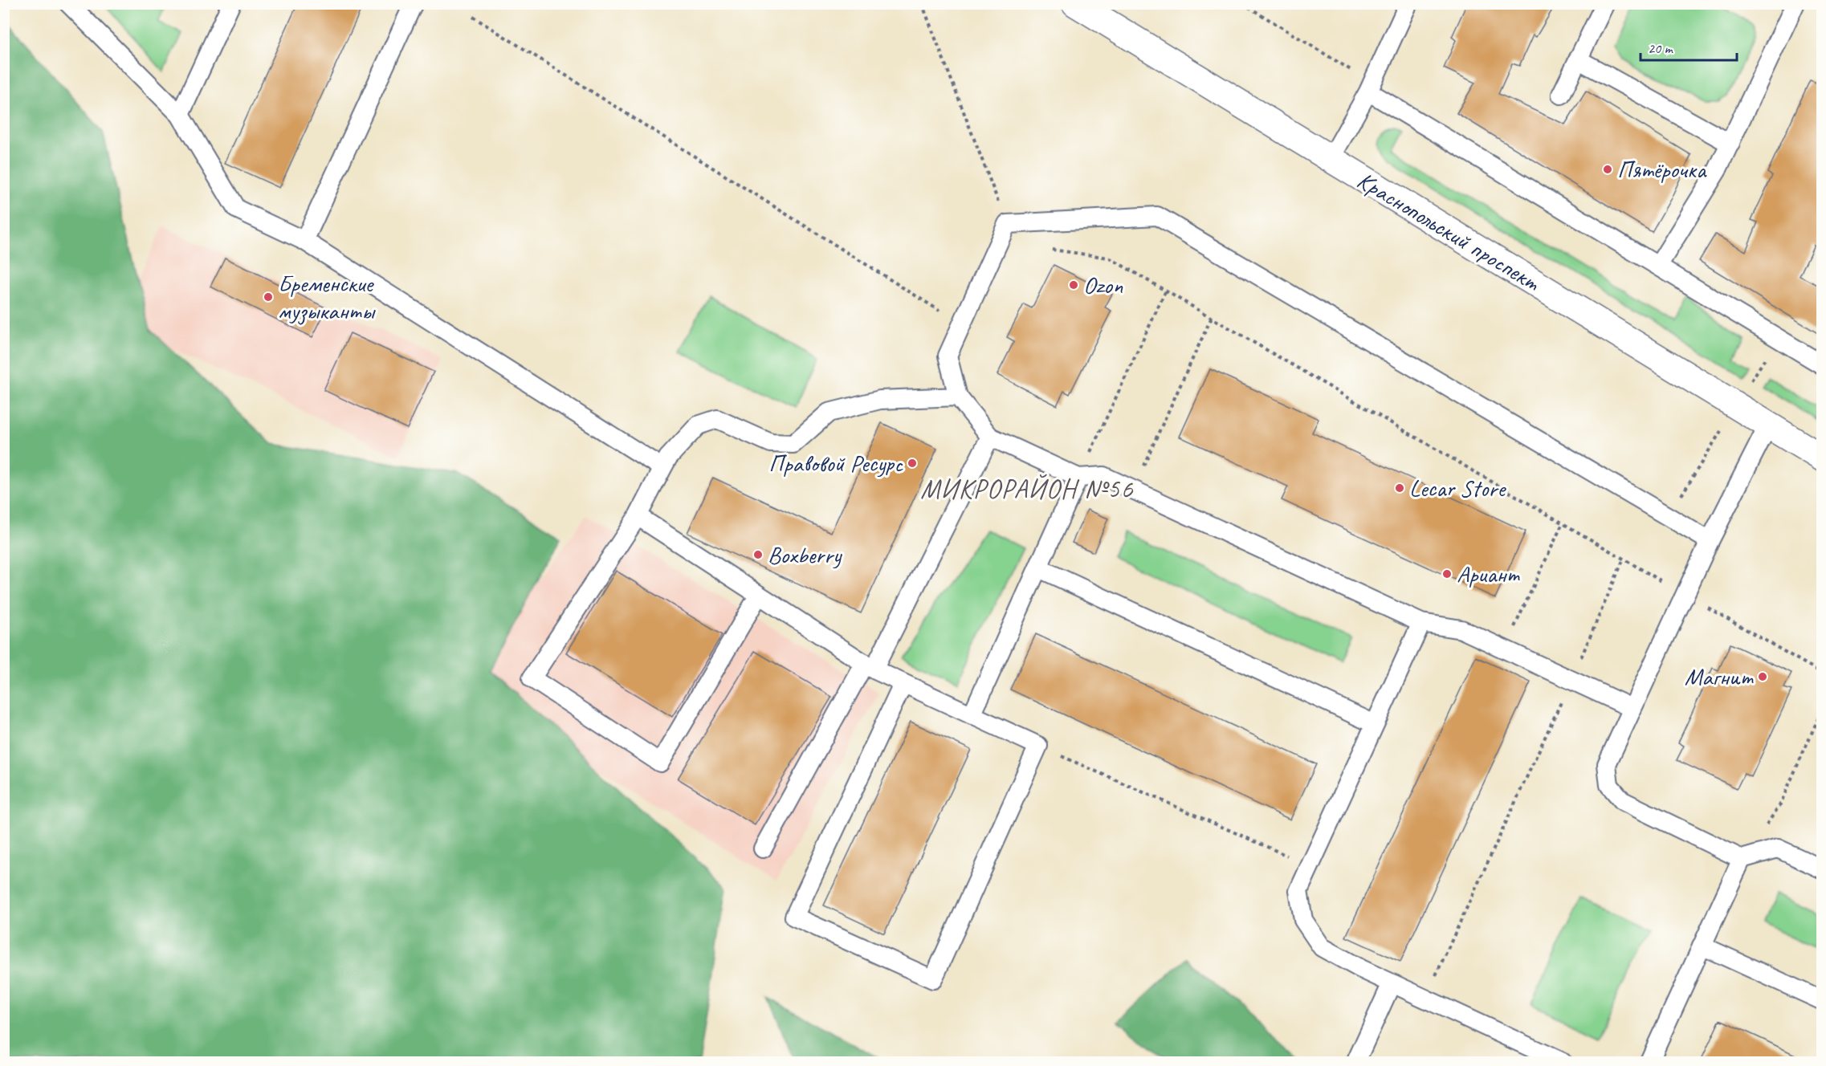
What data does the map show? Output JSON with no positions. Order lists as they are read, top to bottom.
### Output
{
  "streets": {
    "street": ["Краснопольский проспект"]
  },
  "districts": ["МИКРОРАЙОН №56"],
  "places": [
    "Пятёрочка",
    "Ozon",
    "Бременские музыканты",
    "Правовой Ресурс",
    "Lecar Store",
    "Boxberry",
    "Ариант",
    "Магнит"
  ],
  "scale_bar": "20 m"
}
